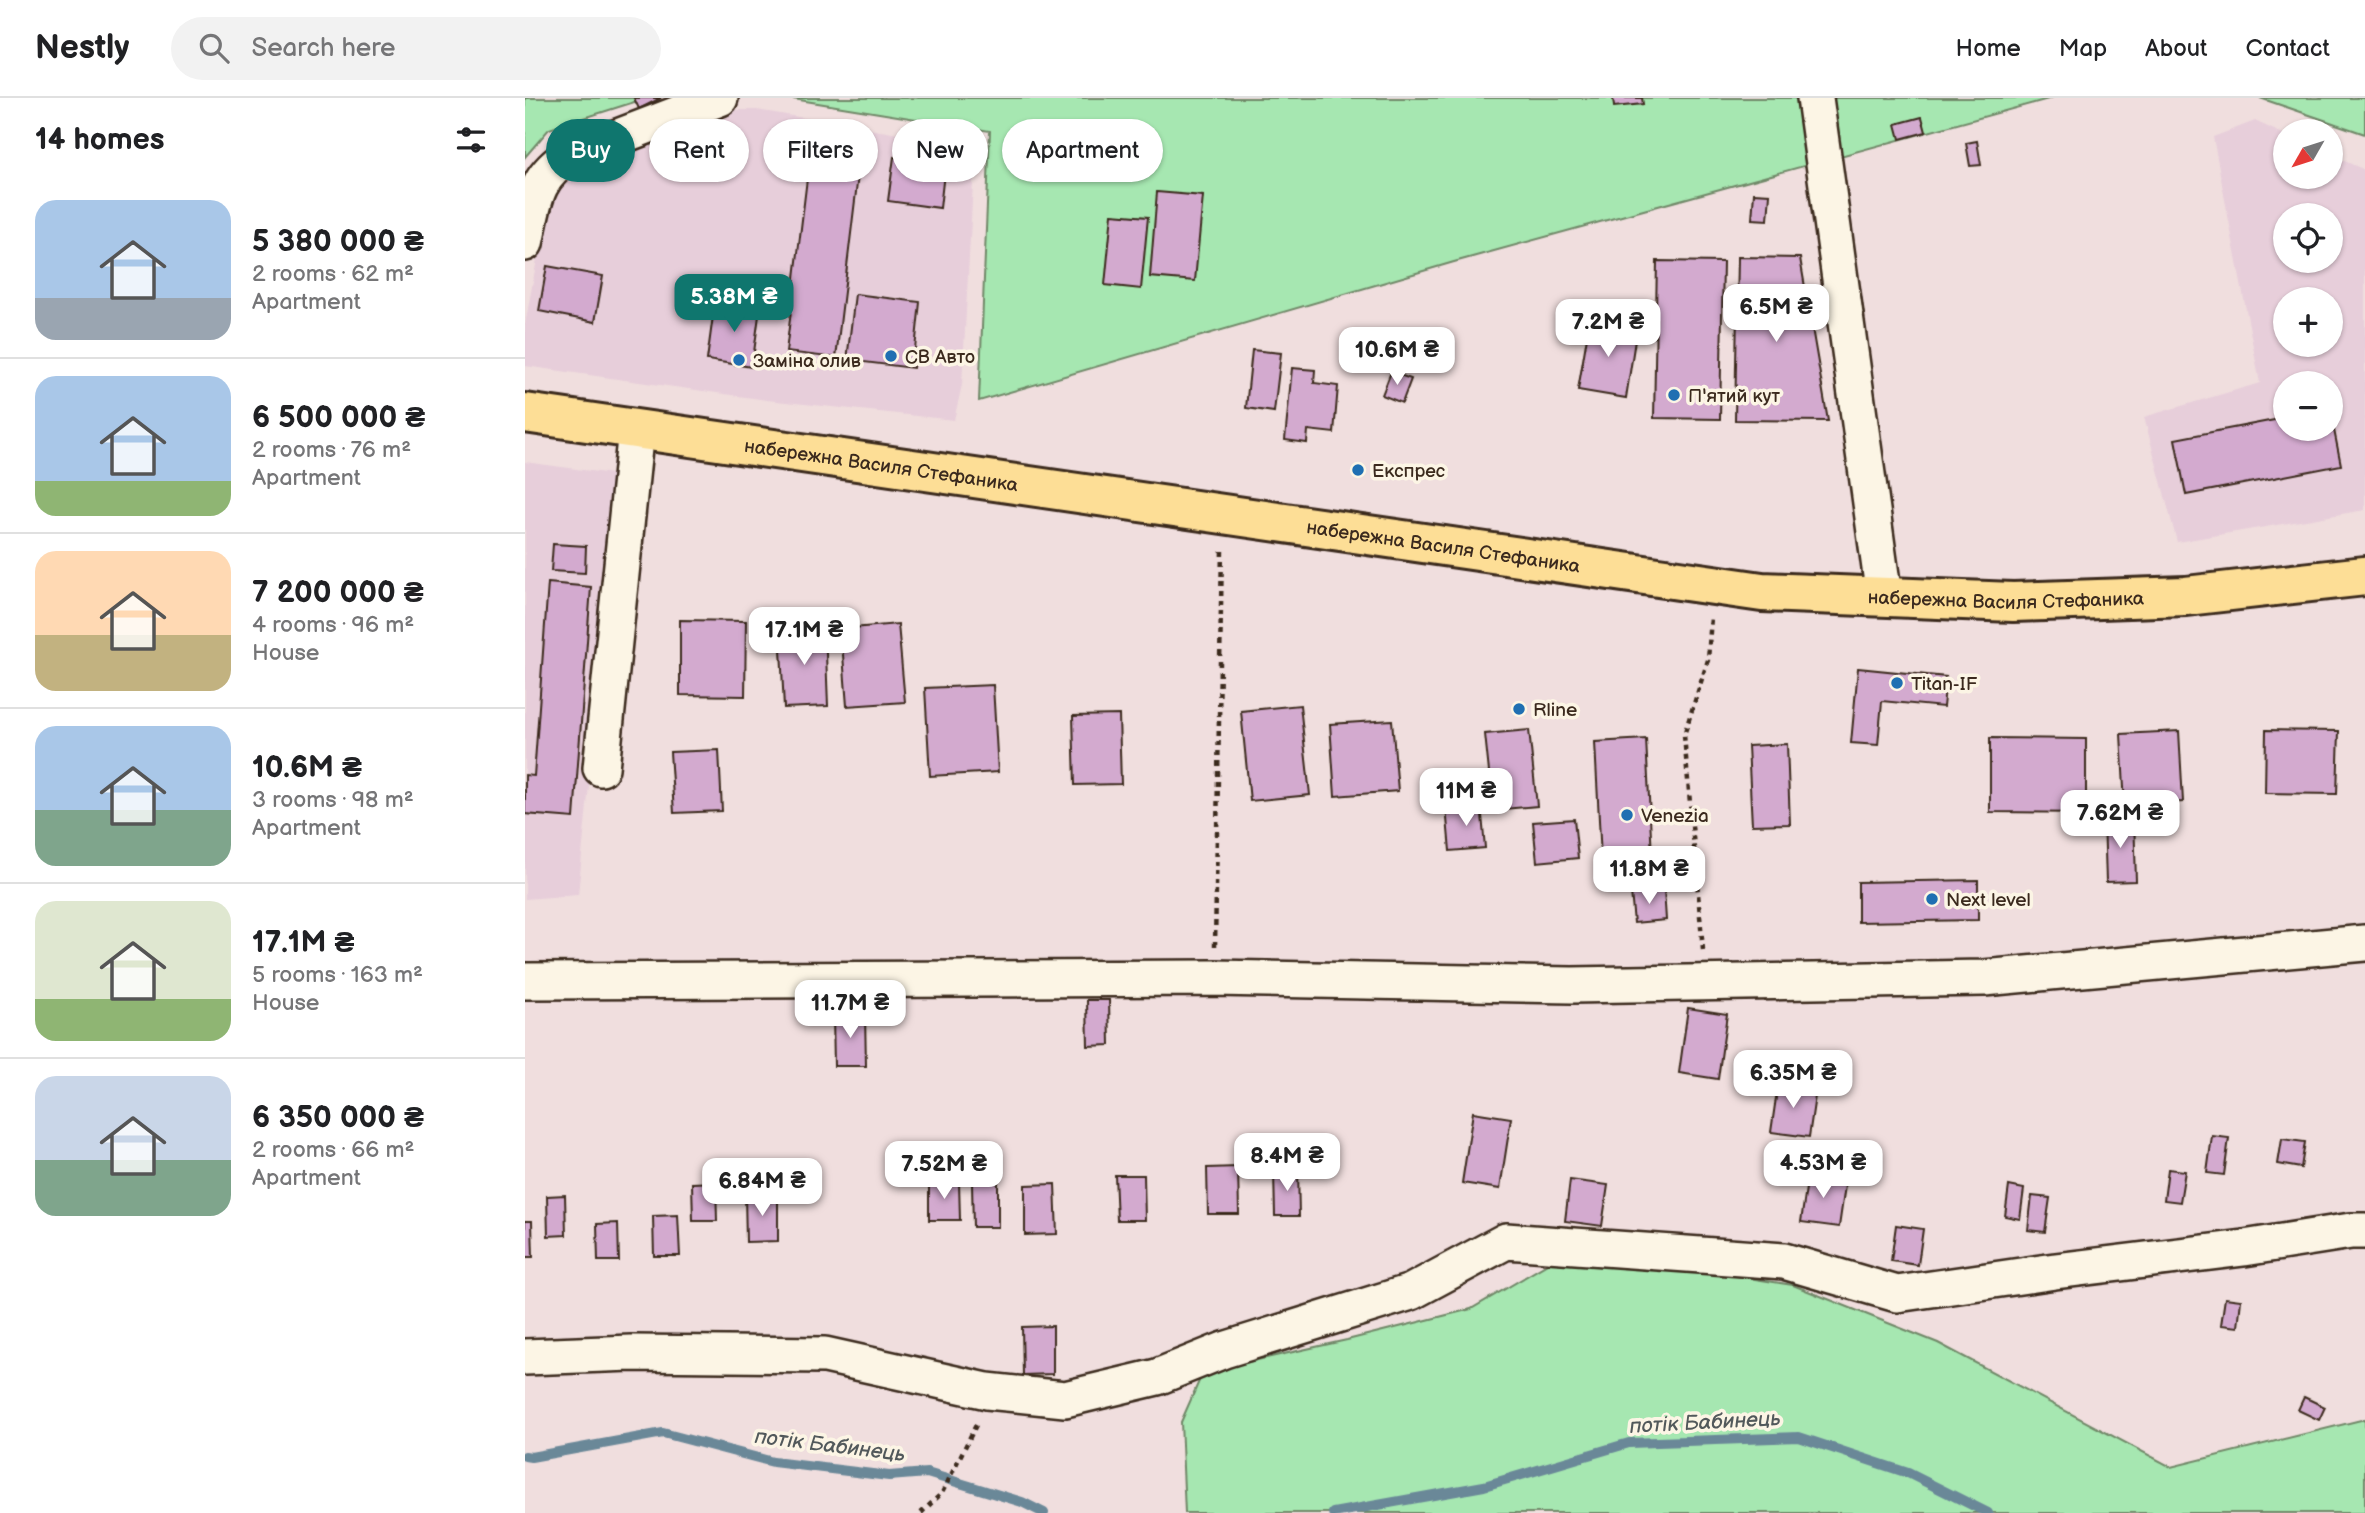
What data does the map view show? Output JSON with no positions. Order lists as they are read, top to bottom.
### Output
{
  "streets": {
    "main road": ["набережна Василя Стефаника"]
  },
  "water": ["потік Бабинець"],
  "places": [
    "СВ Авто",
    "Заміна олив",
    "П'ятий кут",
    "Експрес",
    "Titan-IF",
    "Rline",
    "Venezia",
    "Next level"
  ],
  "north": "bottom left",
  "page": {
    "header": "Nestly",
    "search": "Search here",
    "nav": [
      "Home",
      "Map",
      "About",
      "Contact"
    ],
    "heading": "14 homes",
    "map_buttons": ["+", "−"],
    "chip": [
      "Buy",
      "Rent",
      "Filters",
      "New",
      "Apartment"
    ],
    "list": [
      {
        "name": "5 380 000 ₴",
        "note": "2 rooms · 62 m² · Apartment"
      },
      {
        "name": "6 500 000 ₴",
        "note": "2 rooms · 76 m² · Apartment"
      },
      {
        "name": "7 200 000 ₴",
        "note": "4 rooms · 96 m² · House"
      },
      {
        "name": "10.6M ₴",
        "note": "3 rooms · 98 m² · Apartment"
      },
      {
        "name": "17.1M ₴",
        "note": "5 rooms · 163 m² · House"
      },
      {
        "name": "6 350 000 ₴",
        "note": "2 rooms · 66 m² · Apartment"
      }
    ],
    "price": [
      "5.38M ₴",
      "6.5M ₴",
      "7.2M ₴",
      "10.6M ₴",
      "17.1M ₴",
      "11M ₴",
      "7.62M ₴",
      "11.8M ₴",
      "11.7M ₴",
      "6.35M ₴",
      "8.4M ₴",
      "4.53M ₴",
      "7.52M ₴",
      "6.84M ₴"
    ]
  }
}
